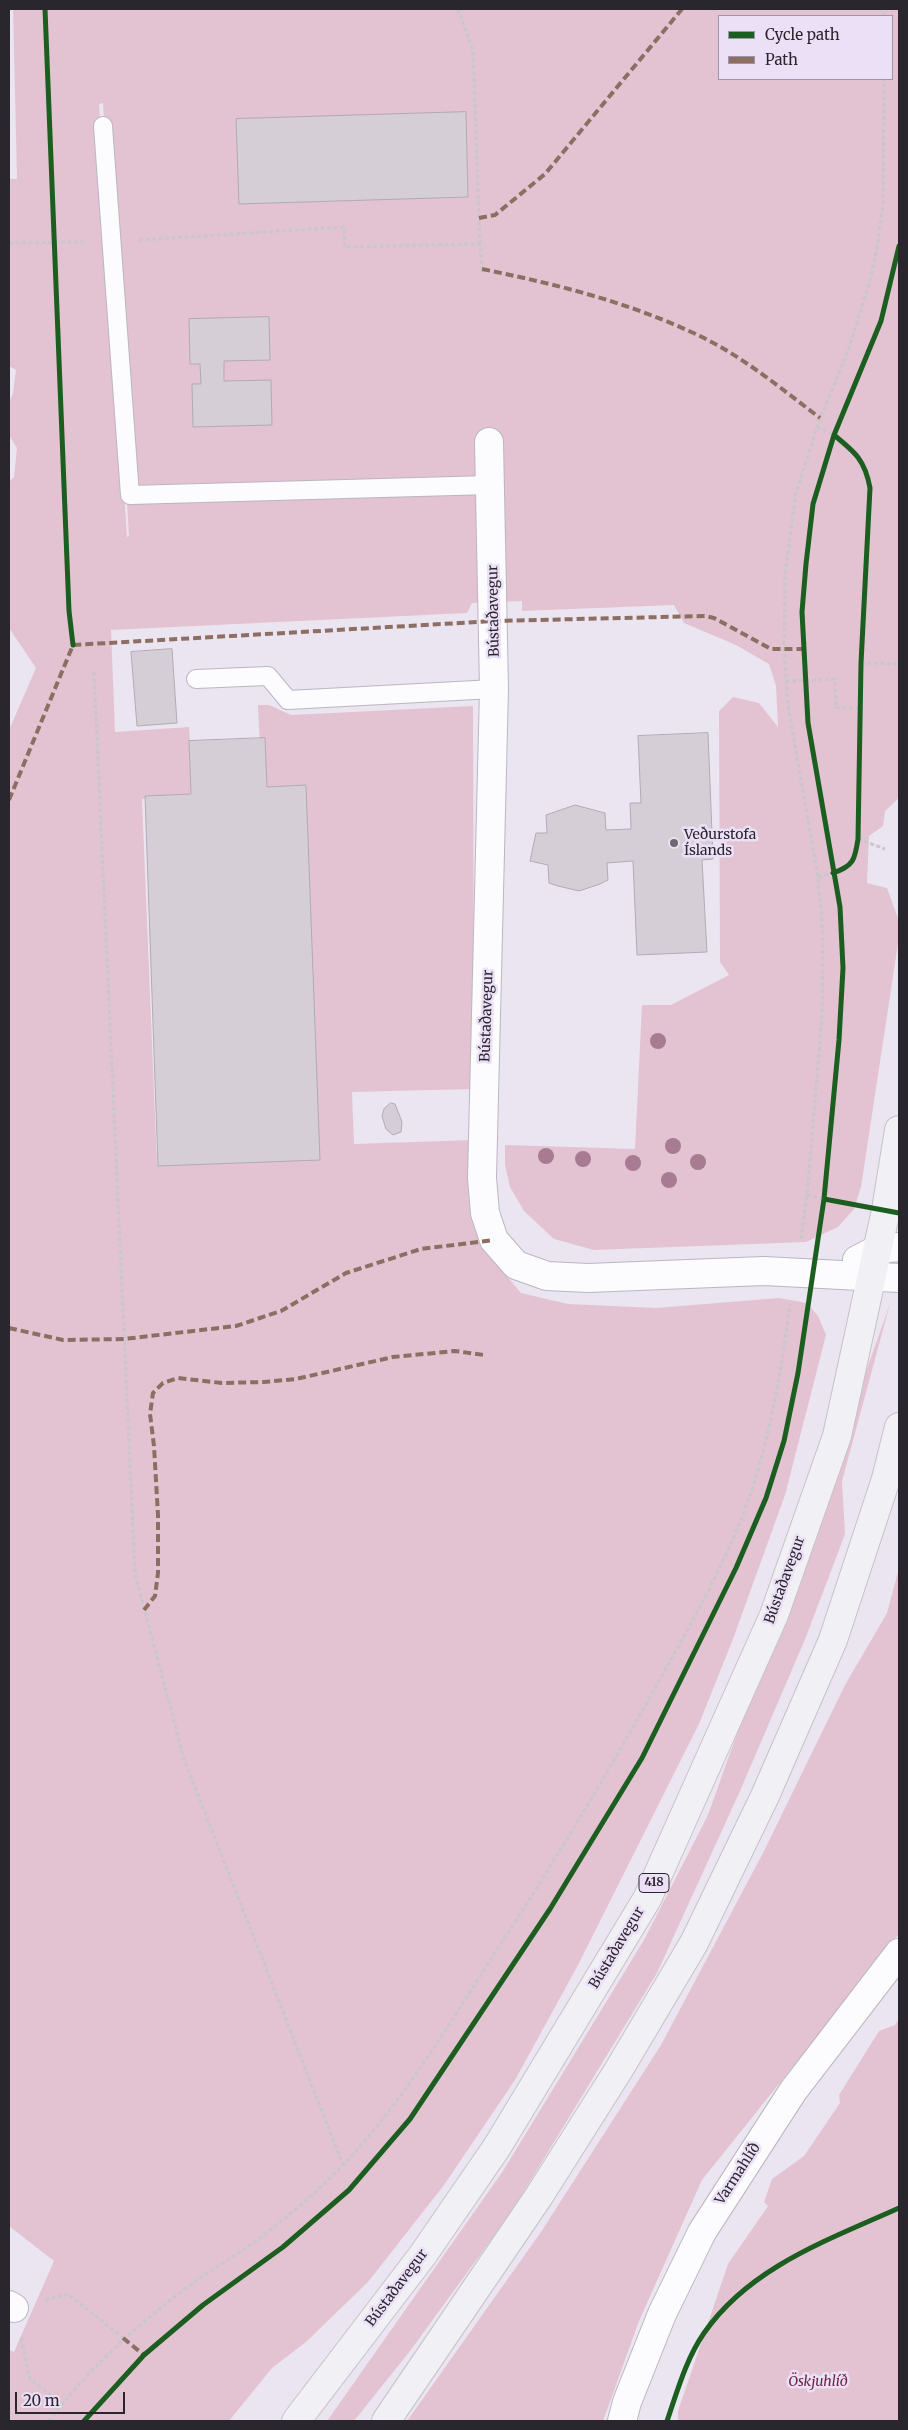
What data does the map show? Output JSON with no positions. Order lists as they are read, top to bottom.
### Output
{
  "streets": {
    "main road": ["Bústaðavegur", "418"],
    "street": ["Varmahlíð"]
  },
  "parks": ["Öskjuhlíð"],
  "places": ["Veðurstofa Íslands"],
  "legend": ["Cycle path", "Path"],
  "scale_bar": "20 m"
}
